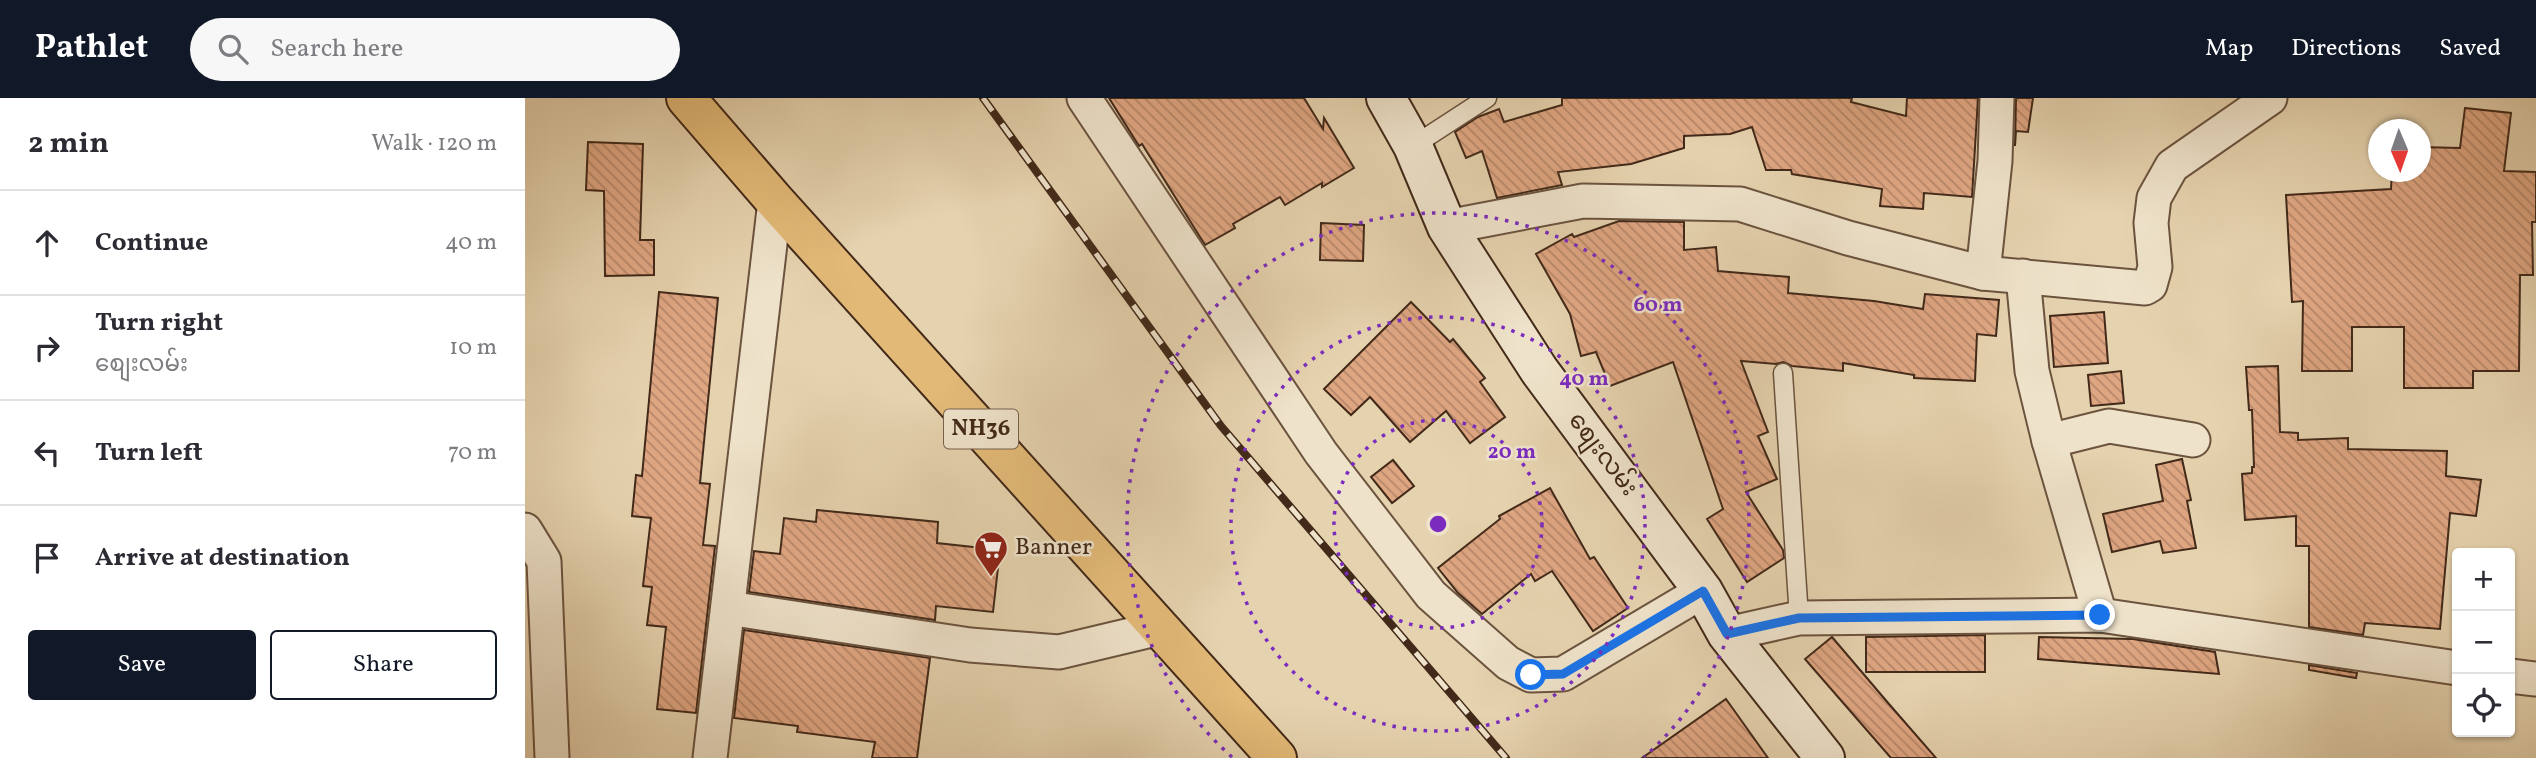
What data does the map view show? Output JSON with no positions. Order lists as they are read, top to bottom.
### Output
{
  "streets": {
    "highway": ["NH36"],
    "main road": ["စျေးလမ်း"]
  },
  "places": {
    "supermarket": ["Banner"]
  },
  "north": "bottom",
  "page": {
    "header": "Pathlet",
    "search": "Search here",
    "nav": ["Map", "Directions", "Saved"],
    "heading": ["2 min", "Walk · 120 m"],
    "list": [
      ["Continue", "40 m"],
      ["Turn right", "စျေးလမ်း", "10 m"],
      ["Turn left", "70 m"],
      "Arrive at destination"
    ],
    "map_buttons": ["+", "−"],
    "buttons": ["Save", "Share"]
  },
  "rings": ["60 m", "40 m", "20 m"]
}
